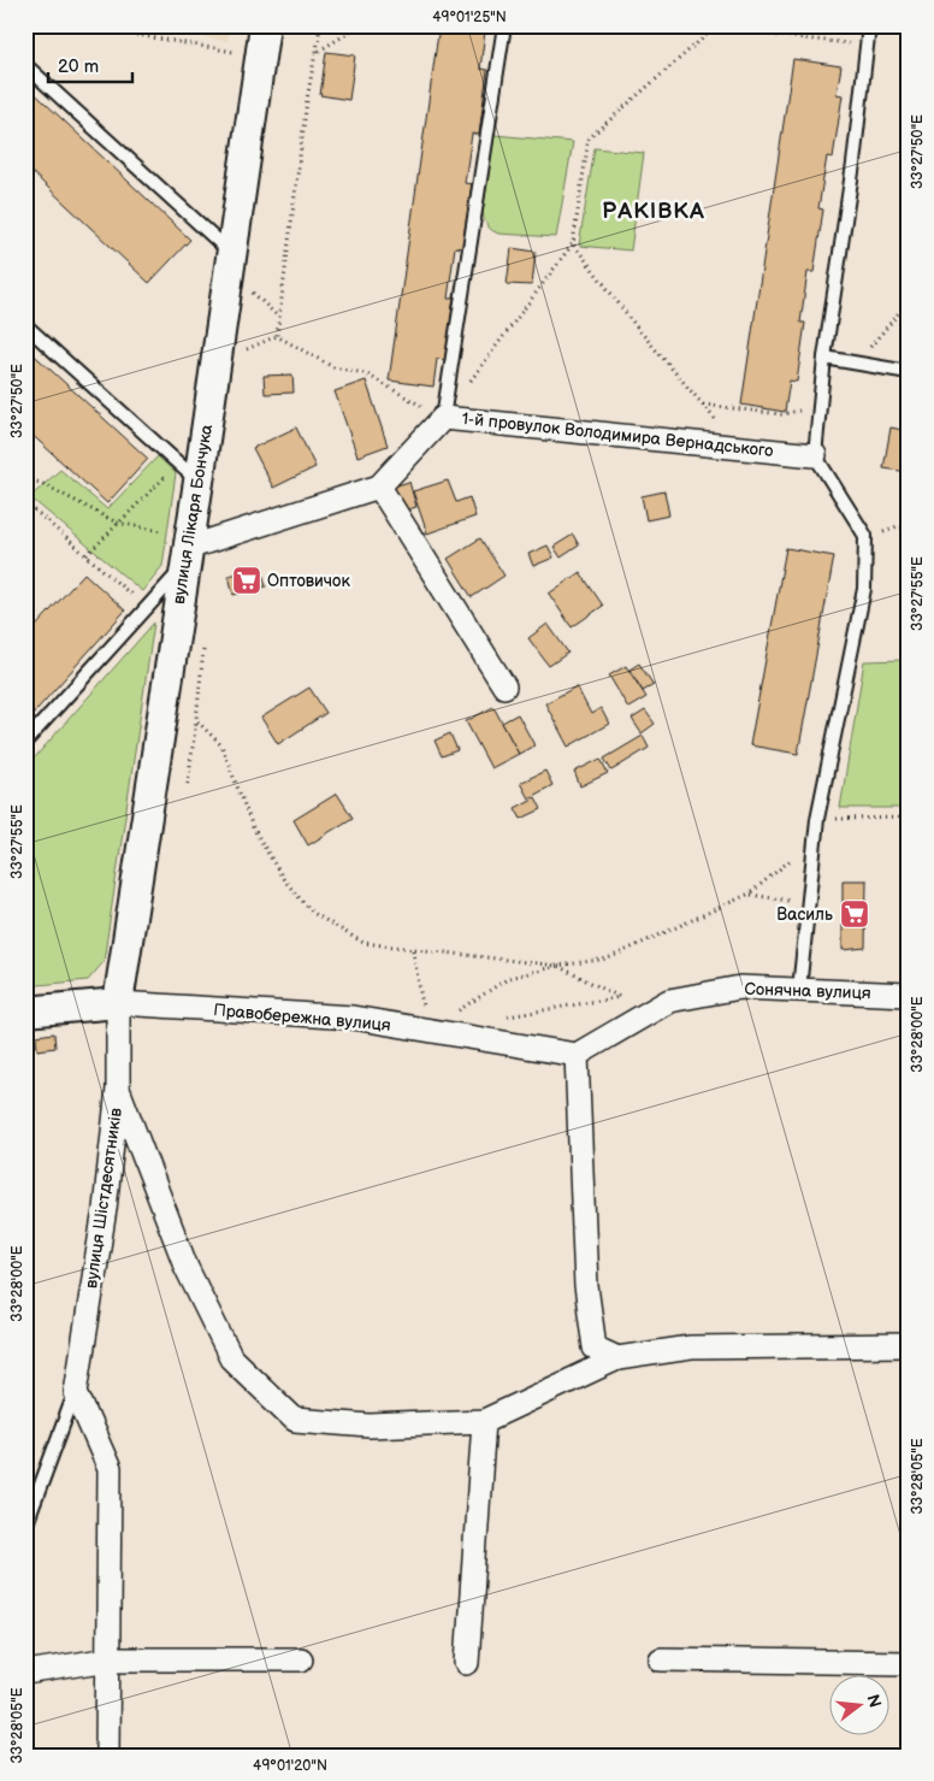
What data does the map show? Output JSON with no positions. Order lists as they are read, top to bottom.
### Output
{
  "streets": {
    "street": [
      "1-й провулок Володимира Вернадського",
      "вулиця Лікаря Бончука",
      "Сонячна вулиця",
      "Правобережна вулиця",
      "вулиця Шістдесятників"
    ]
  },
  "crossings": [
    ["вулиця Лікаря Бончука", "Правобережна вулиця"],
    ["вулиця Лікаря Бончука", "вулиця Шістдесятників"],
    ["Сонячна вулиця", "Правобережна вулиця"],
    ["Правобережна вулиця", "вулиця Шістдесятників"]
  ],
  "districts": ["РАКІВКА"],
  "places": {
    "supermarket": ["Оптовичок", "Василь"]
  },
  "scale_bar": "20 m",
  "north": "right",
  "coordinates": [
    "49°01'25\"N",
    "33°27'50\"E",
    "33°27'55\"E",
    "33°28'00\"E",
    "33°28'05\"E",
    "49°01'20\"N"
  ]
}
